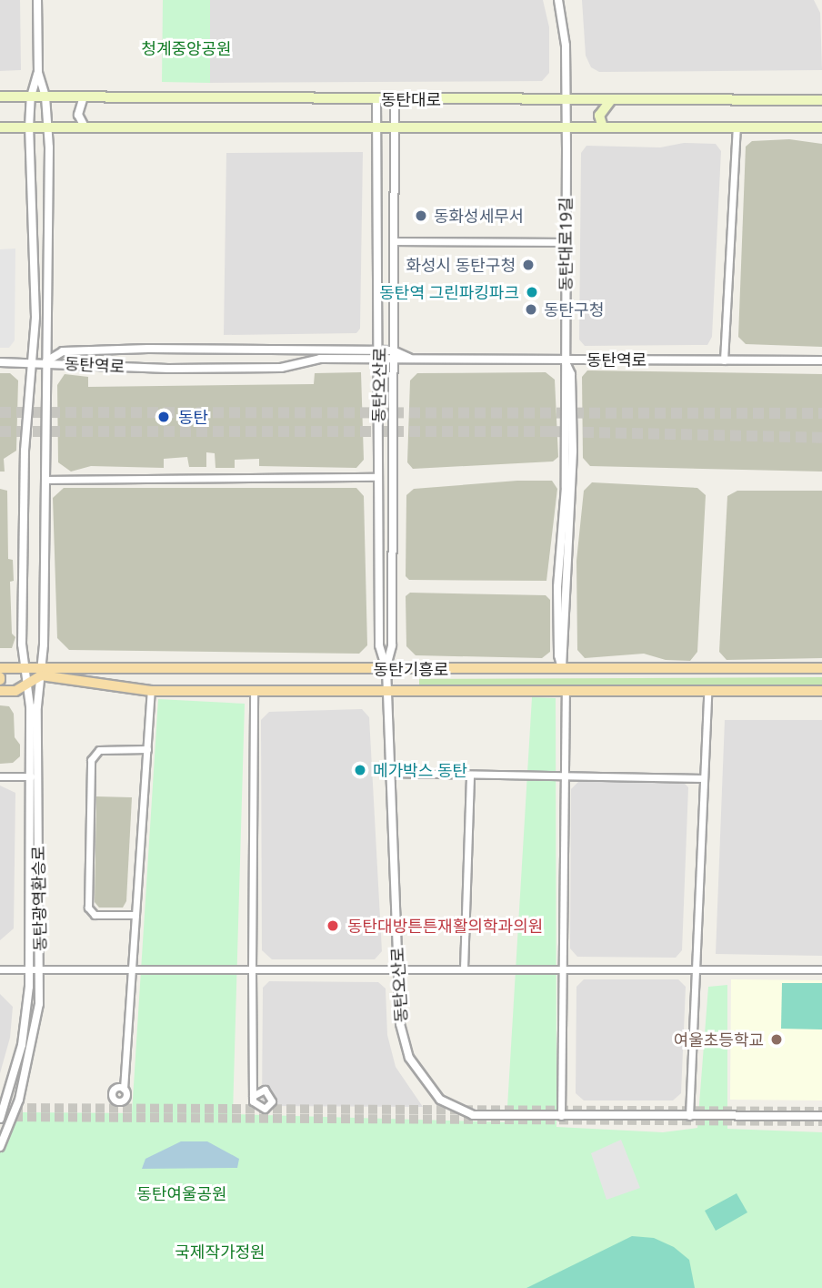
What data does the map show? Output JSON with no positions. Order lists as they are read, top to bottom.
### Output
{
  "streets": {
    "main road": ["동탄대로", "동탄기흥로"],
    "street": [
      "동탄대로19길",
      "동탄역로",
      "동탄오산로",
      "동탄광역환승로"
    ]
  },
  "crossings": [
    ["동탄대로", "동탄대로19길"],
    ["동탄대로", "동탄역로"],
    ["동탄대로", "동탄오산로"],
    ["동탄대로19길", "동탄역로"],
    ["동탄대로19길", "동탄기흥로"],
    ["동탄역로", "동탄오산로"],
    ["동탄역로", "동탄광역환승로"],
    ["동탄오산로", "동탄기흥로"],
    ["동탄기흥로", "동탄광역환승로"]
  ],
  "parks": ["청계중앙공원", "동탄여울공원", "국제작가정원"],
  "places": [
    "동화성세무서",
    "화성시 동탄구청",
    "동탄역 그린파킹파크",
    "동탄구청",
    "동탄",
    "메가박스 동탄",
    "동탄대방튼튼재활의학과의원",
    "여울초등학교"
  ]
}
